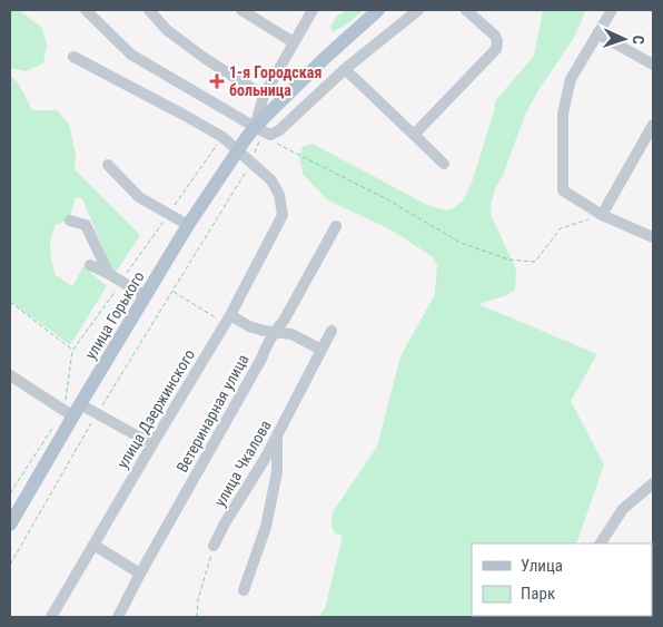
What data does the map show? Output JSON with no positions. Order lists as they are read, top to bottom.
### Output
{
  "streets": {
    "main road": ["улица Горького"],
    "street": ["улица Дзержинского", "Ветеринарная улица", "улица Чкалова"]
  },
  "places": {
    "health": ["1-я Городская больница"]
  },
  "legend": ["Улица", "Парк"],
  "north": "right"
}
